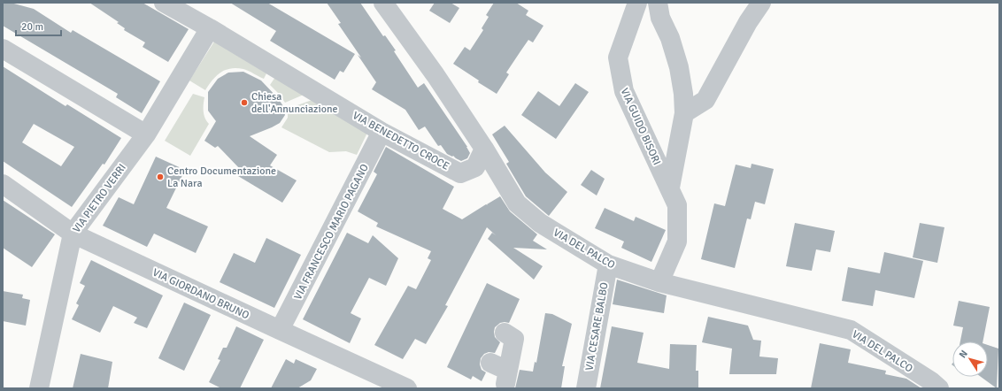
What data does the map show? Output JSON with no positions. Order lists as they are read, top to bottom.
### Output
{
  "streets": {
    "street": [
      "VIA GUIDO BISORI",
      "VIA BENEDETTO CROCE",
      "VIA PIETRO VERRI",
      "VIA FRANCESCO MARIO PAGANO",
      "VIA DEL PALCO",
      "VIA GIORDANO BRUNO",
      "VIA CESARE BALBO"
    ]
  },
  "crossings": [
    ["VIA GUIDO BISORI", "VIA DEL PALCO"],
    ["VIA BENEDETTO CROCE", "VIA PIETRO VERRI"],
    ["VIA BENEDETTO CROCE", "VIA FRANCESCO MARIO PAGANO"],
    ["VIA BENEDETTO CROCE", "VIA DEL PALCO"],
    ["VIA PIETRO VERRI", "VIA GIORDANO BRUNO"],
    ["VIA FRANCESCO MARIO PAGANO", "VIA GIORDANO BRUNO"],
    ["VIA DEL PALCO", "VIA CESARE BALBO"]
  ],
  "places": ["Chiesa dell'Annunciazione", "Centro Documentazione La Nara"],
  "scale_bar": "20 m",
  "north": "top left"
}
